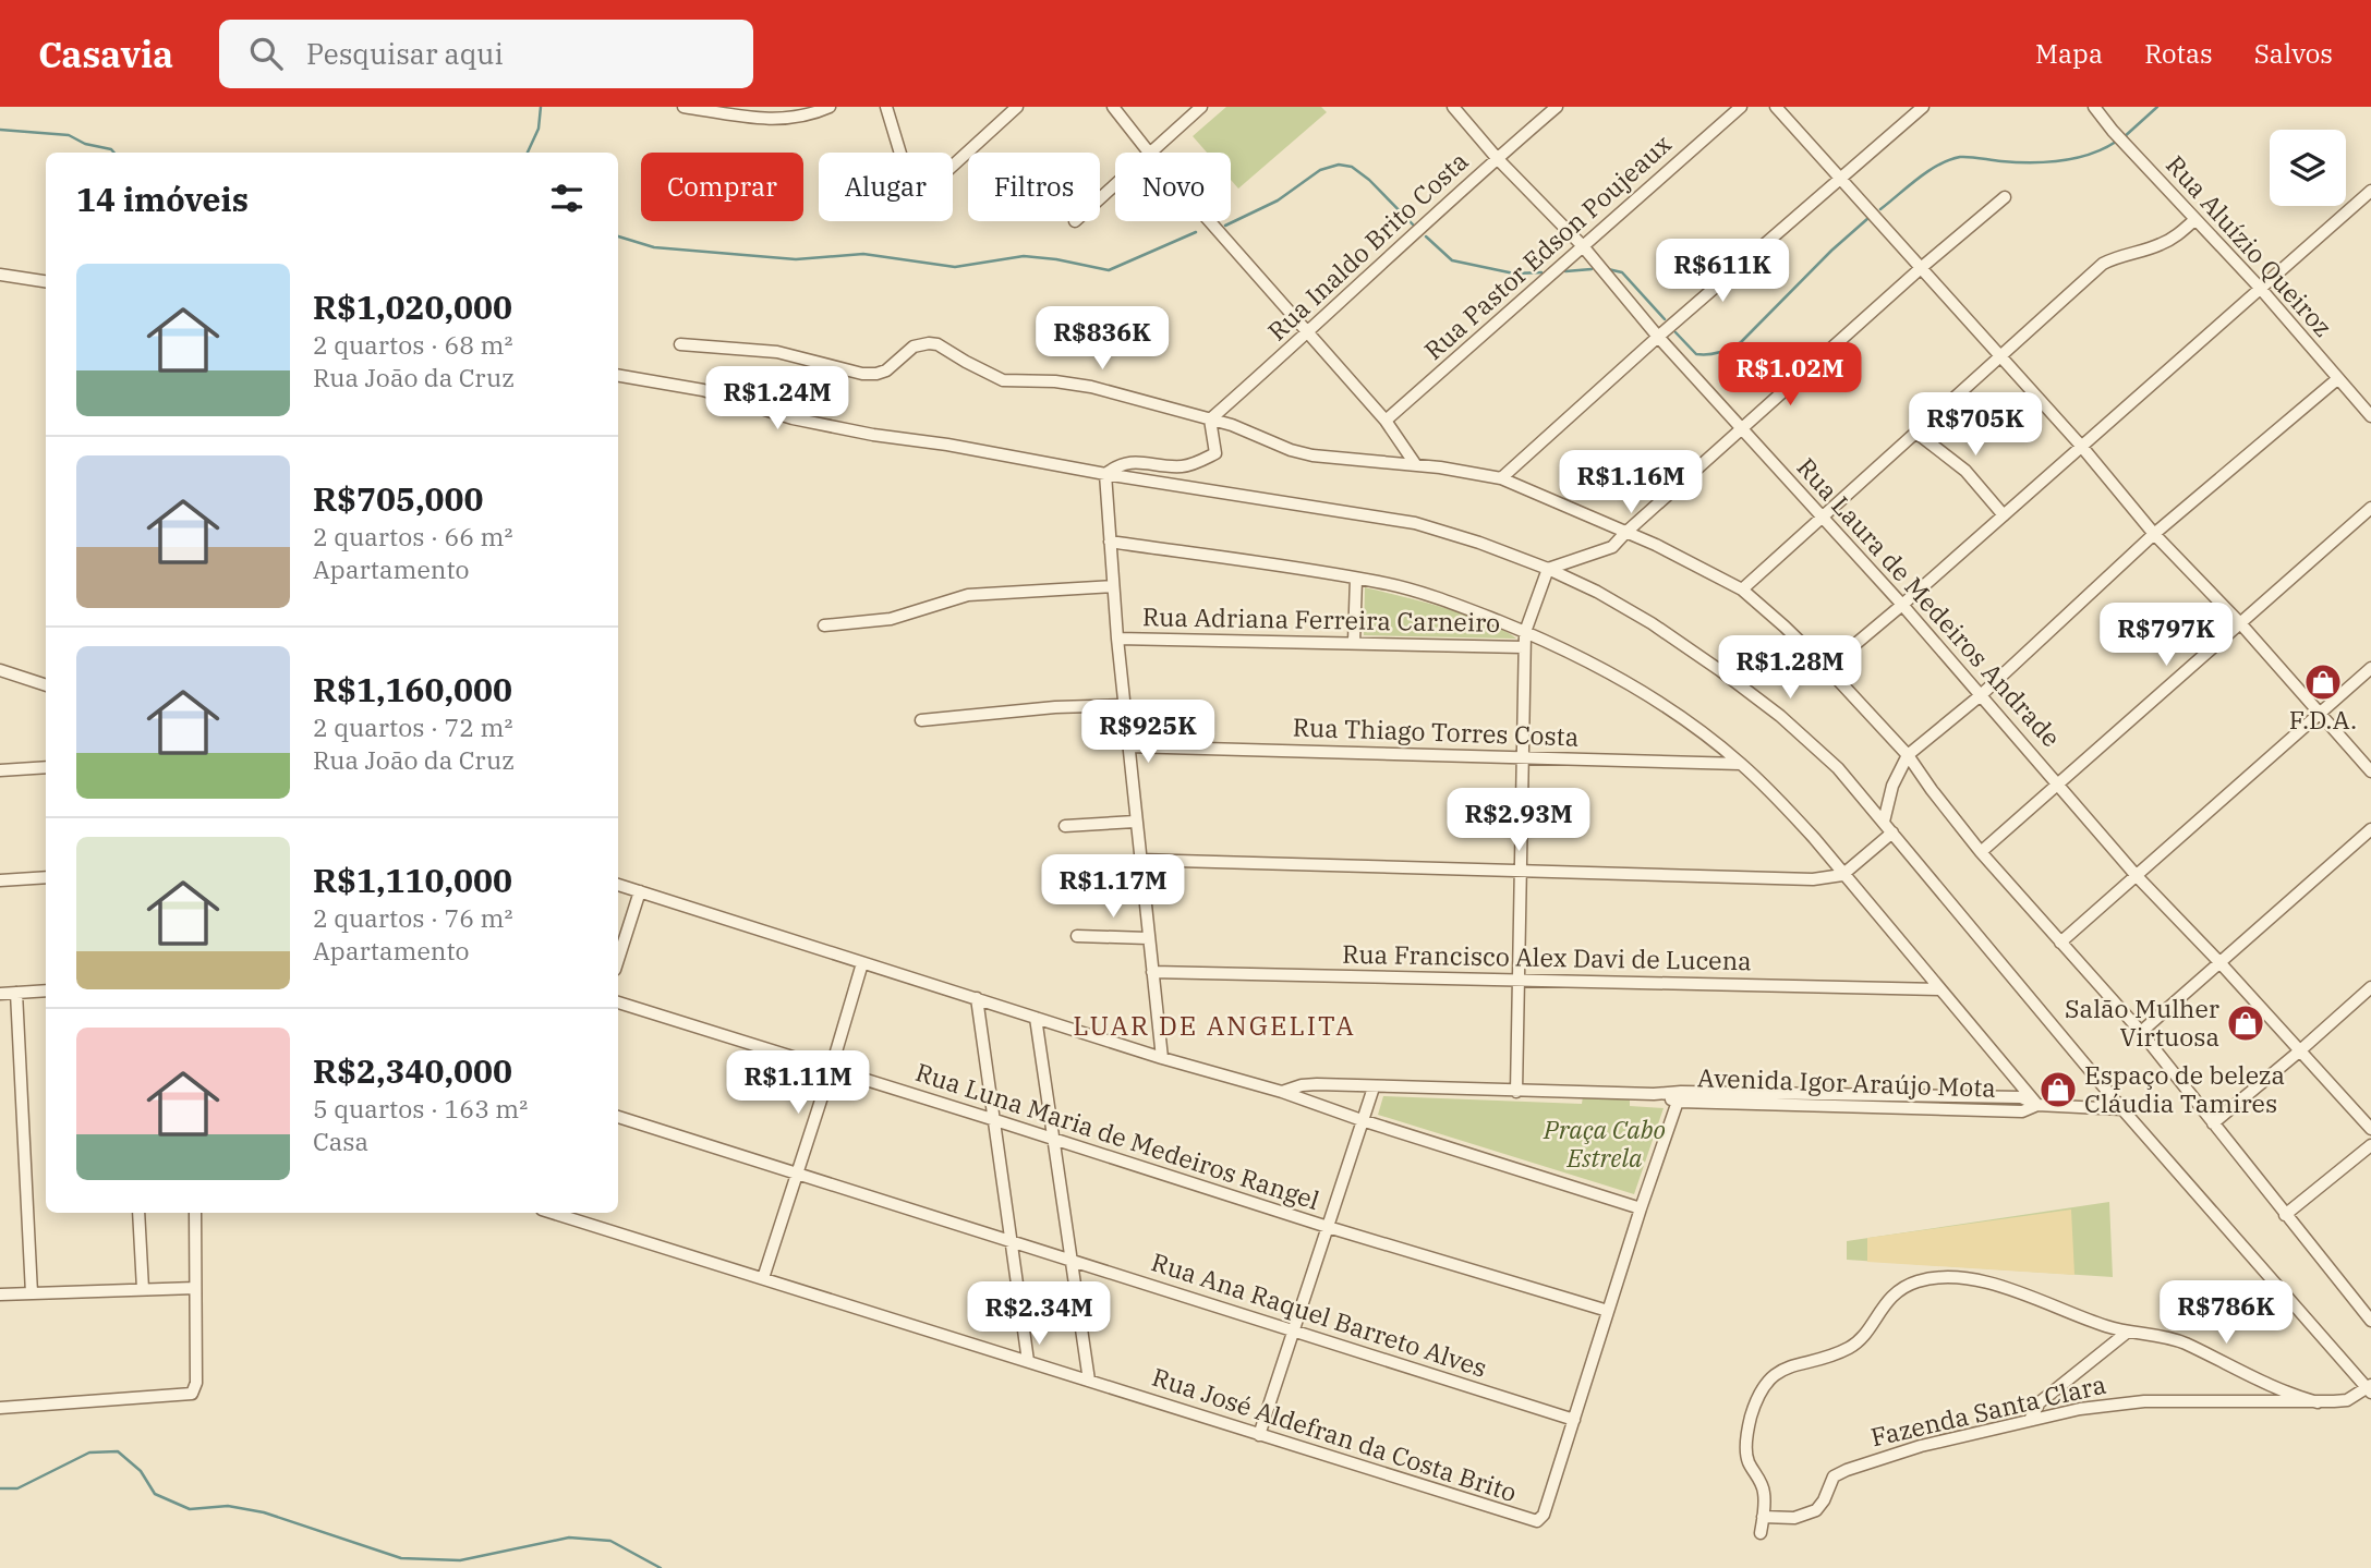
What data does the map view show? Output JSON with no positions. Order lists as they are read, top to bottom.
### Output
{
  "streets": {
    "street": [
      "Rua Inaldo Brito Costa",
      "Rua Aluízio Queiroz",
      "Rua Pastor Edson Poujeaux",
      "Rua Laura de Medeiros Andrade",
      "Rua Adriana Ferreira Carneiro",
      "Rua Thiago Torres Costa",
      "Rua Francisco Alex Davi de Lucena",
      "Avenida Igor Araújo Mota",
      "Rua Luna Maria de Medeiros Rangel",
      "Rua Ana Raquel Barreto Alves",
      "Fazenda Santa Clara",
      "Rua José Aldefran da Costa Brito"
    ]
  },
  "crossings": [
    ["Rua Inaldo Brito Costa", "Rua Laura de Medeiros Andrade"],
    ["Rua Pastor Edson Poujeaux", "Rua Laura de Medeiros Andrade"],
    ["Rua Ana Raquel Barreto Alves", "Rua José Aldefran da Costa Brito"]
  ],
  "districts": ["LUAR DE ANGELITA"],
  "parks": ["Praça Cabo Estrela"],
  "places": {
    "shop": ["F.D.A.", "Salão Mulher Virtuosa", "Espaço de beleza Cláudia Tamires"]
  },
  "page": {
    "header": "Casavia",
    "search": "Pesquisar aqui",
    "nav": ["Mapa", "Rotas", "Salvos"],
    "chip": [
      "Comprar",
      "Alugar",
      "Filtros",
      "Novo"
    ],
    "heading": "14 imóveis",
    "price": [
      "R$611K",
      "R$836K",
      "R$1.02M",
      "R$1.24M",
      "R$705K",
      "R$1.16M",
      "R$797K",
      "R$1.28M",
      "R$925K",
      "R$2.93M",
      "R$1.17M",
      "R$1.11M",
      "R$786K",
      "R$2.34M"
    ],
    "list": [
      {
        "name": "R$1,020,000",
        "note": "2 quartos · 68 m² · Rua João da Cruz"
      },
      {
        "name": "R$705,000",
        "note": "2 quartos · 66 m² · Apartamento"
      },
      {
        "name": "R$1,160,000",
        "note": "2 quartos · 72 m² · Rua João da Cruz"
      },
      {
        "name": "R$1,110,000",
        "note": "2 quartos · 76 m² · Apartamento"
      },
      {
        "name": "R$2,340,000",
        "note": "5 quartos · 163 m² · Casa"
      }
    ]
  }
}
